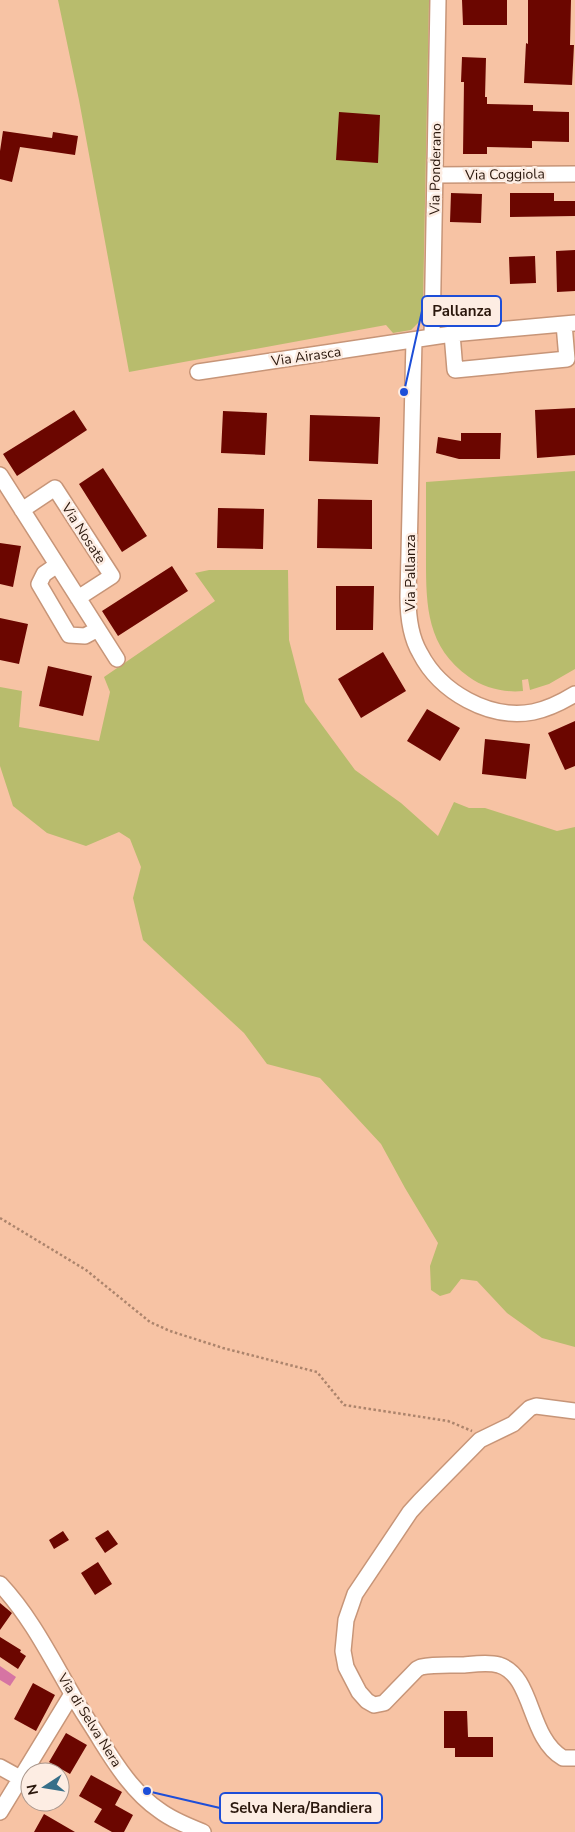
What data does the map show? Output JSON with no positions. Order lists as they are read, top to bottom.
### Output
{
  "streets": {
    "street": [
      "Via Ponderano",
      "Via Coggiola",
      "Via Airasca",
      "Via Nosate",
      "Via Pallanza",
      "Via di Selva Nera"
    ]
  },
  "crossings": [
    ["Via Ponderano", "Via Coggiola"],
    ["Via Airasca", "Via Pallanza"]
  ],
  "places": ["Pallanza", "Selva Nera/Bandiera"],
  "north": "left"
}
